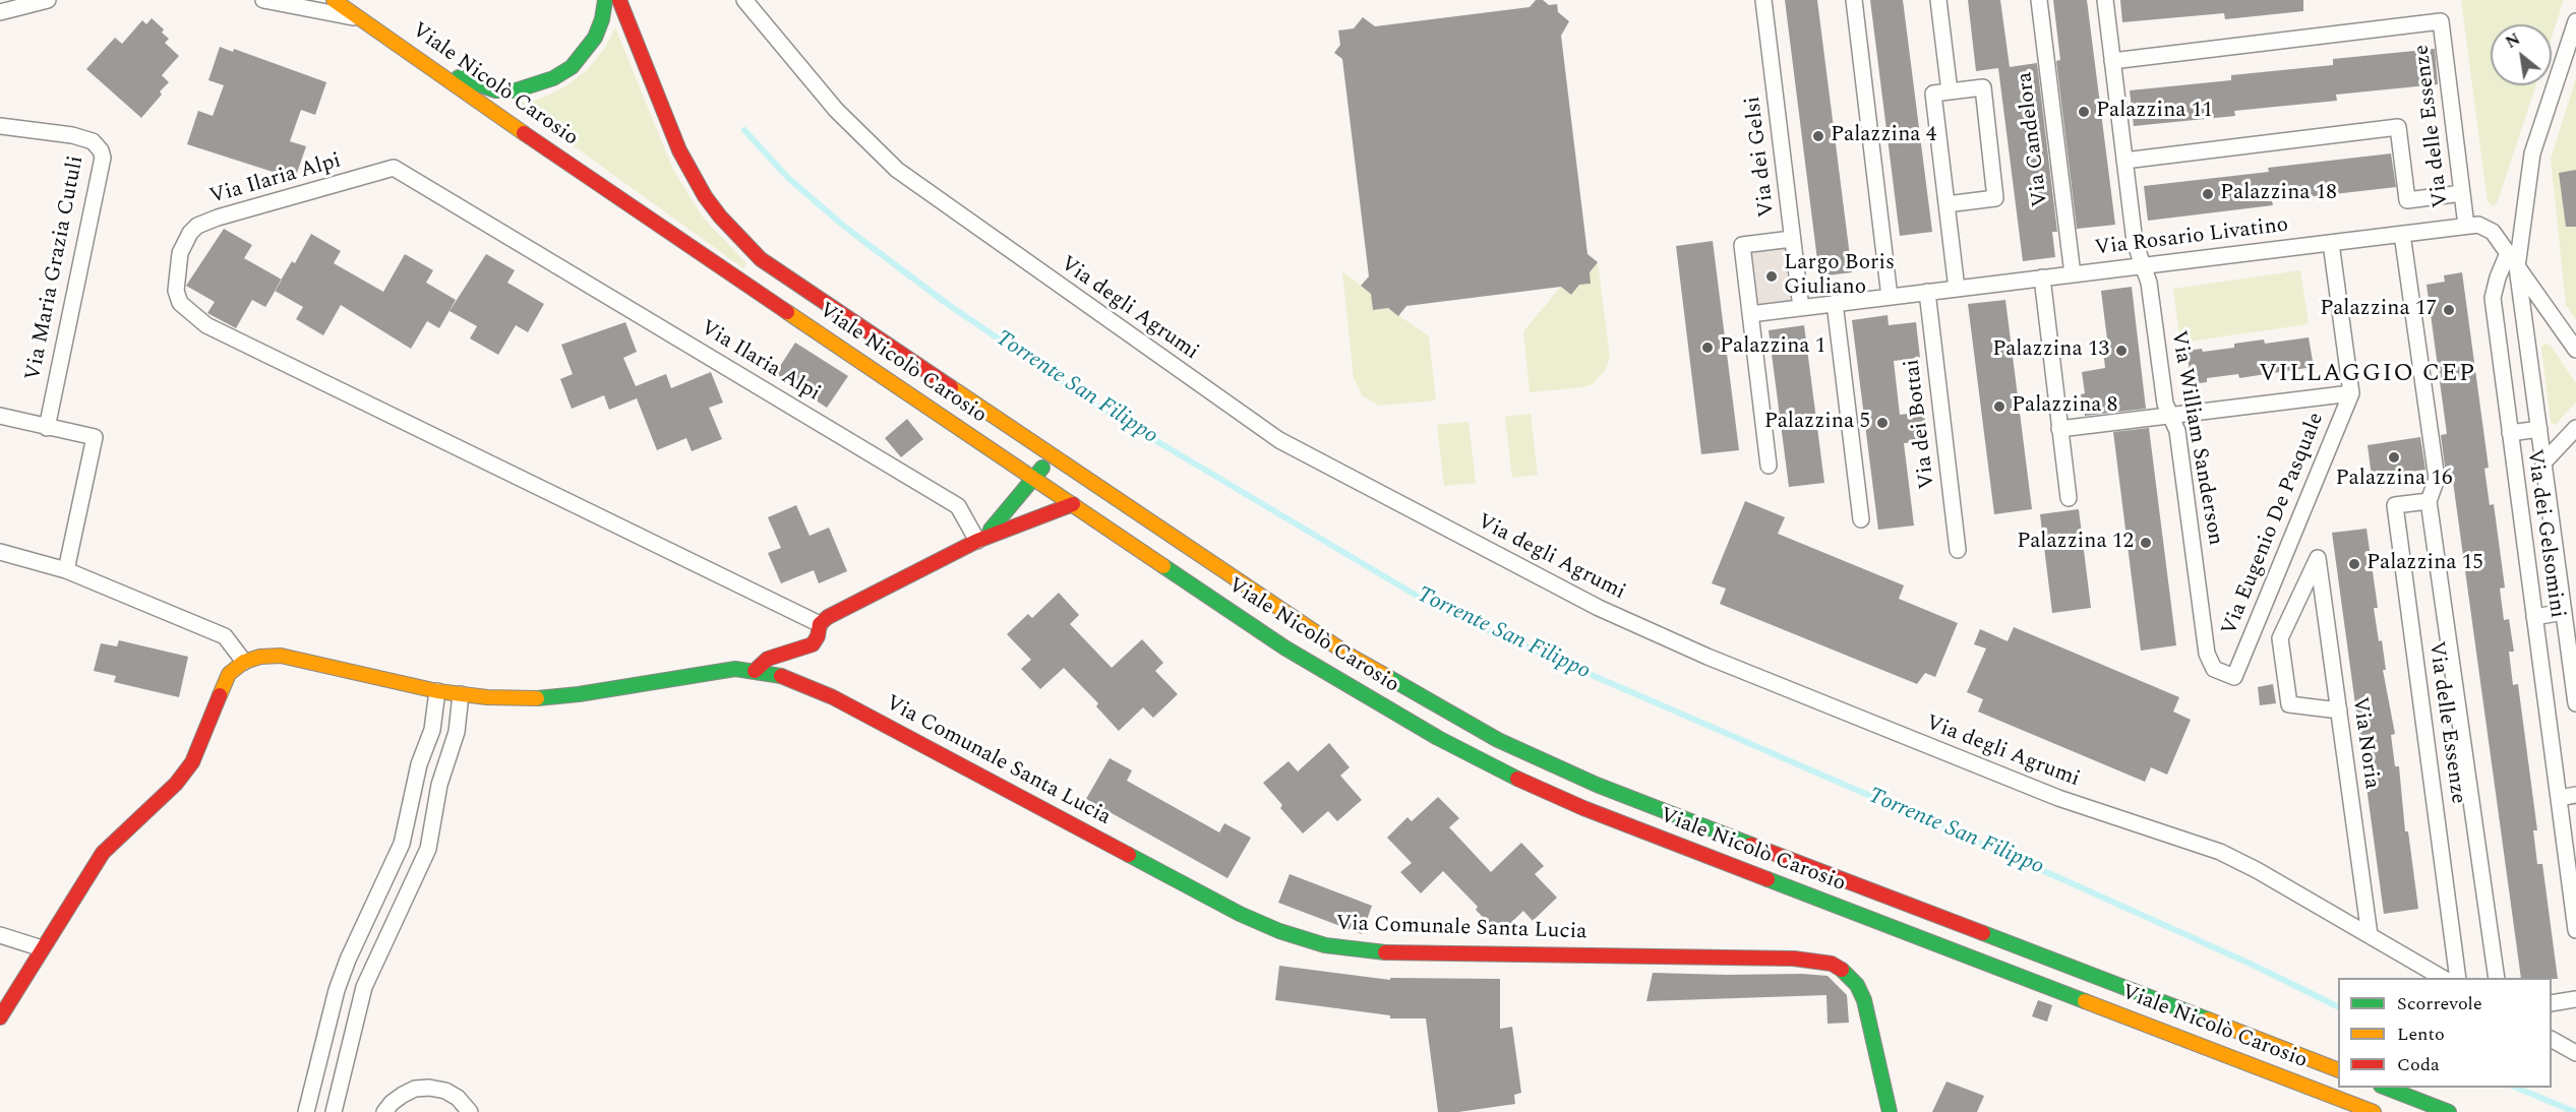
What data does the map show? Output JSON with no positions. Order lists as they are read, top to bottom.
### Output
{
  "streets": {
    "main road": ["Viale Nicolò Carosio", "Via Comunale Santa Lucia"],
    "street": [
      "Via delle Essenze",
      "Via Candelora",
      "Via dei Gelsi",
      "Via Ilaria Alpi",
      "Via Rosario Livatino",
      "Via Maria Grazia Cutuli",
      "Via degli Agrumi",
      "Via dei Bottai",
      "Via William Sanderson",
      "Via Eugenio De Pasquale",
      "Via dei Gelsomini",
      "Via Noria"
    ]
  },
  "crossings": [
    ["Via delle Essenze", "Via Rosario Livatino"],
    ["Via delle Essenze", "Via William Sanderson"],
    ["Via Candelora", "Via Rosario Livatino"],
    ["Via dei Gelsi", "Via Rosario Livatino"],
    ["Via Rosario Livatino", "Via dei Bottai"],
    ["Via Rosario Livatino", "Via William Sanderson"],
    ["Via Rosario Livatino", "Via dei Gelsomini"],
    ["Via degli Agrumi", "Via Noria"],
    ["Via William Sanderson", "Via Eugenio De Pasquale"]
  ],
  "districts": ["VILLAGGIO CEP"],
  "water": ["Torrente San Filippo"],
  "places": [
    "Palazzina 11",
    "Palazzina 4",
    "Palazzina 18",
    "Largo Boris Giuliano",
    "Palazzina 17",
    "Palazzina 1",
    "Palazzina 13",
    "Palazzina 8",
    "Palazzina 5",
    "Palazzina 16",
    "Palazzina 12",
    "Palazzina 15"
  ],
  "legend": ["Scorrevole", "Lento", "Coda"],
  "north": "top left"
}
